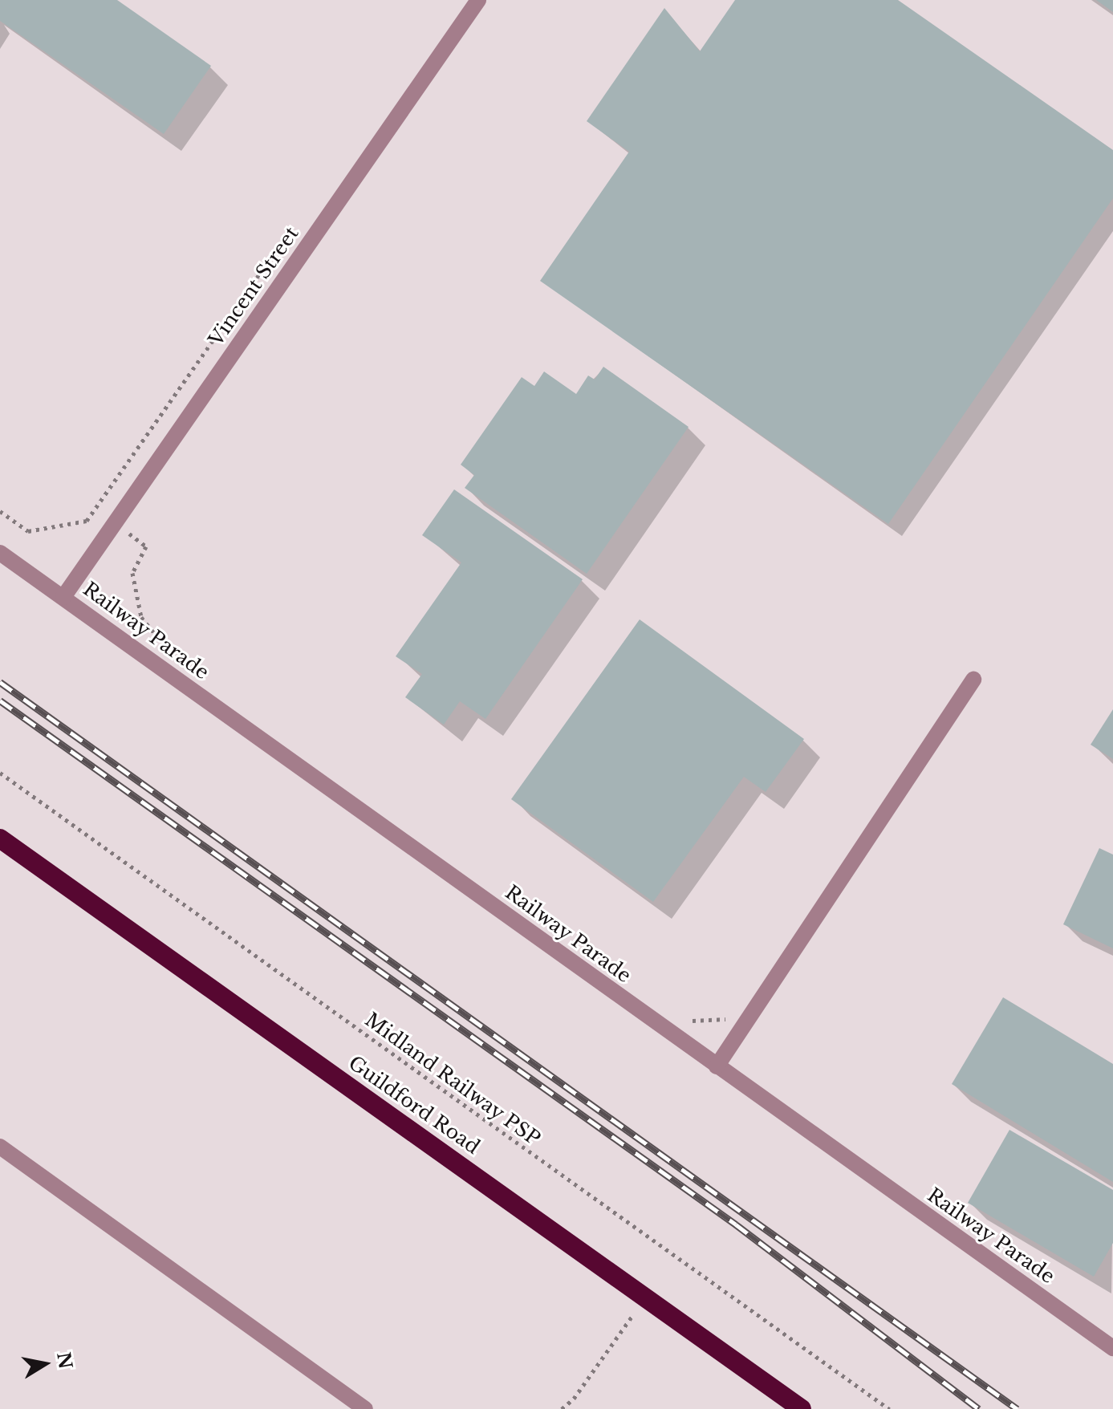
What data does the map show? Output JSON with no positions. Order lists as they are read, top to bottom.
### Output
{
  "streets": {
    "highway": ["Guildford Road"],
    "street": ["Vincent Street", "Railway Parade"],
    "path": ["Midland Railway PSP"]
  },
  "crossings": [
    ["Vincent Street", "Railway Parade"]
  ],
  "north": "right"
}
